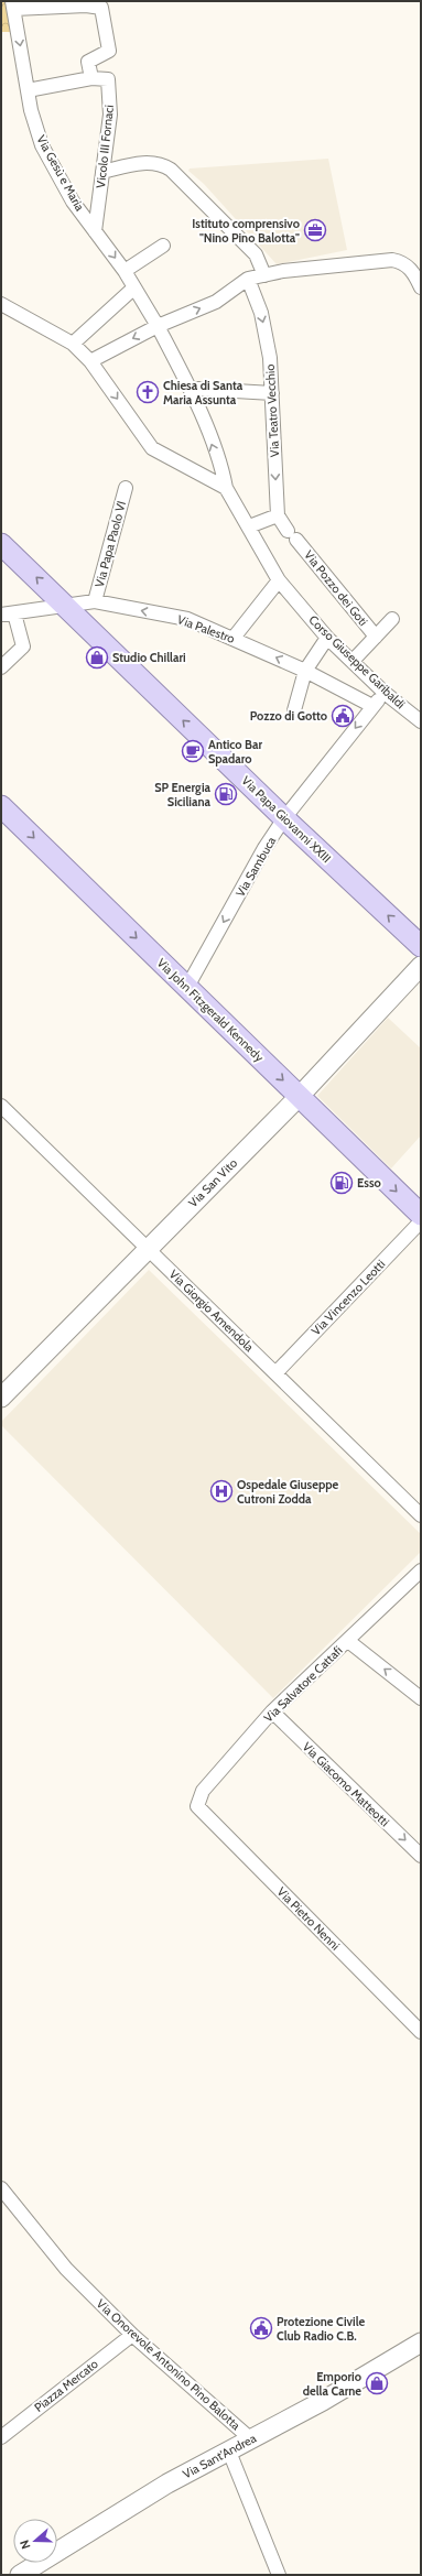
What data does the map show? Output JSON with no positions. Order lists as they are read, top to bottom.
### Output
{
  "streets": {
    "main road": ["Via Papa Giovanni XXIII", "Via John Fitzgerald Kennedy"],
    "street": [
      "Vicolo III Fornaci",
      "Via Gesù e Maria",
      "Via Teatro Vecchio",
      "Via Papa Paolo VI",
      "Via Pozzo dei Goti",
      "Via Palestro",
      "Corso Giuseppe Garibaldi",
      "Via Sambuca",
      "Via San Vito",
      "Via Vincenzo Leotti",
      "Via Giorgio Amendola",
      "Via Salvatore Cattafi",
      "Via Giacomo Matteotti",
      "Via Pietro Nenni",
      "Via Onorevole Antonino Pino Balotta",
      "Piazza Mercato",
      "Via Sant'Andrea"
    ]
  },
  "crossings": [
    ["Vicolo III Fornaci", "Via Gesù e Maria"],
    ["Via Gesù e Maria", "Corso Giuseppe Garibaldi"],
    ["Via Teatro Vecchio", "Via Pozzo dei Goti"],
    ["Via Papa Paolo VI", "Via Palestro"],
    ["Via Pozzo dei Goti", "Corso Giuseppe Garibaldi"],
    ["Via Palestro", "Via Papa Giovanni XXIII"],
    ["Via Palestro", "Via Sambuca"],
    ["Corso Giuseppe Garibaldi", "Via Sambuca"],
    ["Via Papa Giovanni XXIII", "Via Sambuca"],
    ["Via Sambuca", "Via John Fitzgerald Kennedy"],
    ["Via John Fitzgerald Kennedy", "Via San Vito"],
    ["Via San Vito", "Via Giorgio Amendola"],
    ["Via Vincenzo Leotti", "Via Giorgio Amendola"],
    ["Via Salvatore Cattafi", "Via Giacomo Matteotti"],
    ["Via Salvatore Cattafi", "Via Pietro Nenni"],
    ["Via Onorevole Antonino Pino Balotta", "Piazza Mercato"],
    ["Via Onorevole Antonino Pino Balotta", "Via Sant'Andrea"]
  ],
  "one_way": [
    "Via Gesù e Maria",
    "Via Teatro Vecchio",
    "Via Palestro",
    "Via Papa Giovanni XXIII",
    "Via Sambuca",
    "Via John Fitzgerald Kennedy"
  ],
  "places": {
    "office": ["Istituto comprensivo \"Nino Pino Balotta\""],
    "church": ["Chiesa di Santa Maria Assunta"],
    "shop": ["Studio Chillari", "Emporio della Carne"],
    "public building": ["Pozzo di Gotto", "Protezione Civile Club Radio C.B."],
    "cafe": ["Antico Bar Spadaro"],
    "fuel station": ["SP Energia Siciliana", "Esso"],
    "hospital": ["Ospedale Giuseppe Cutroni Zodda"]
  },
  "north": "left"
}
